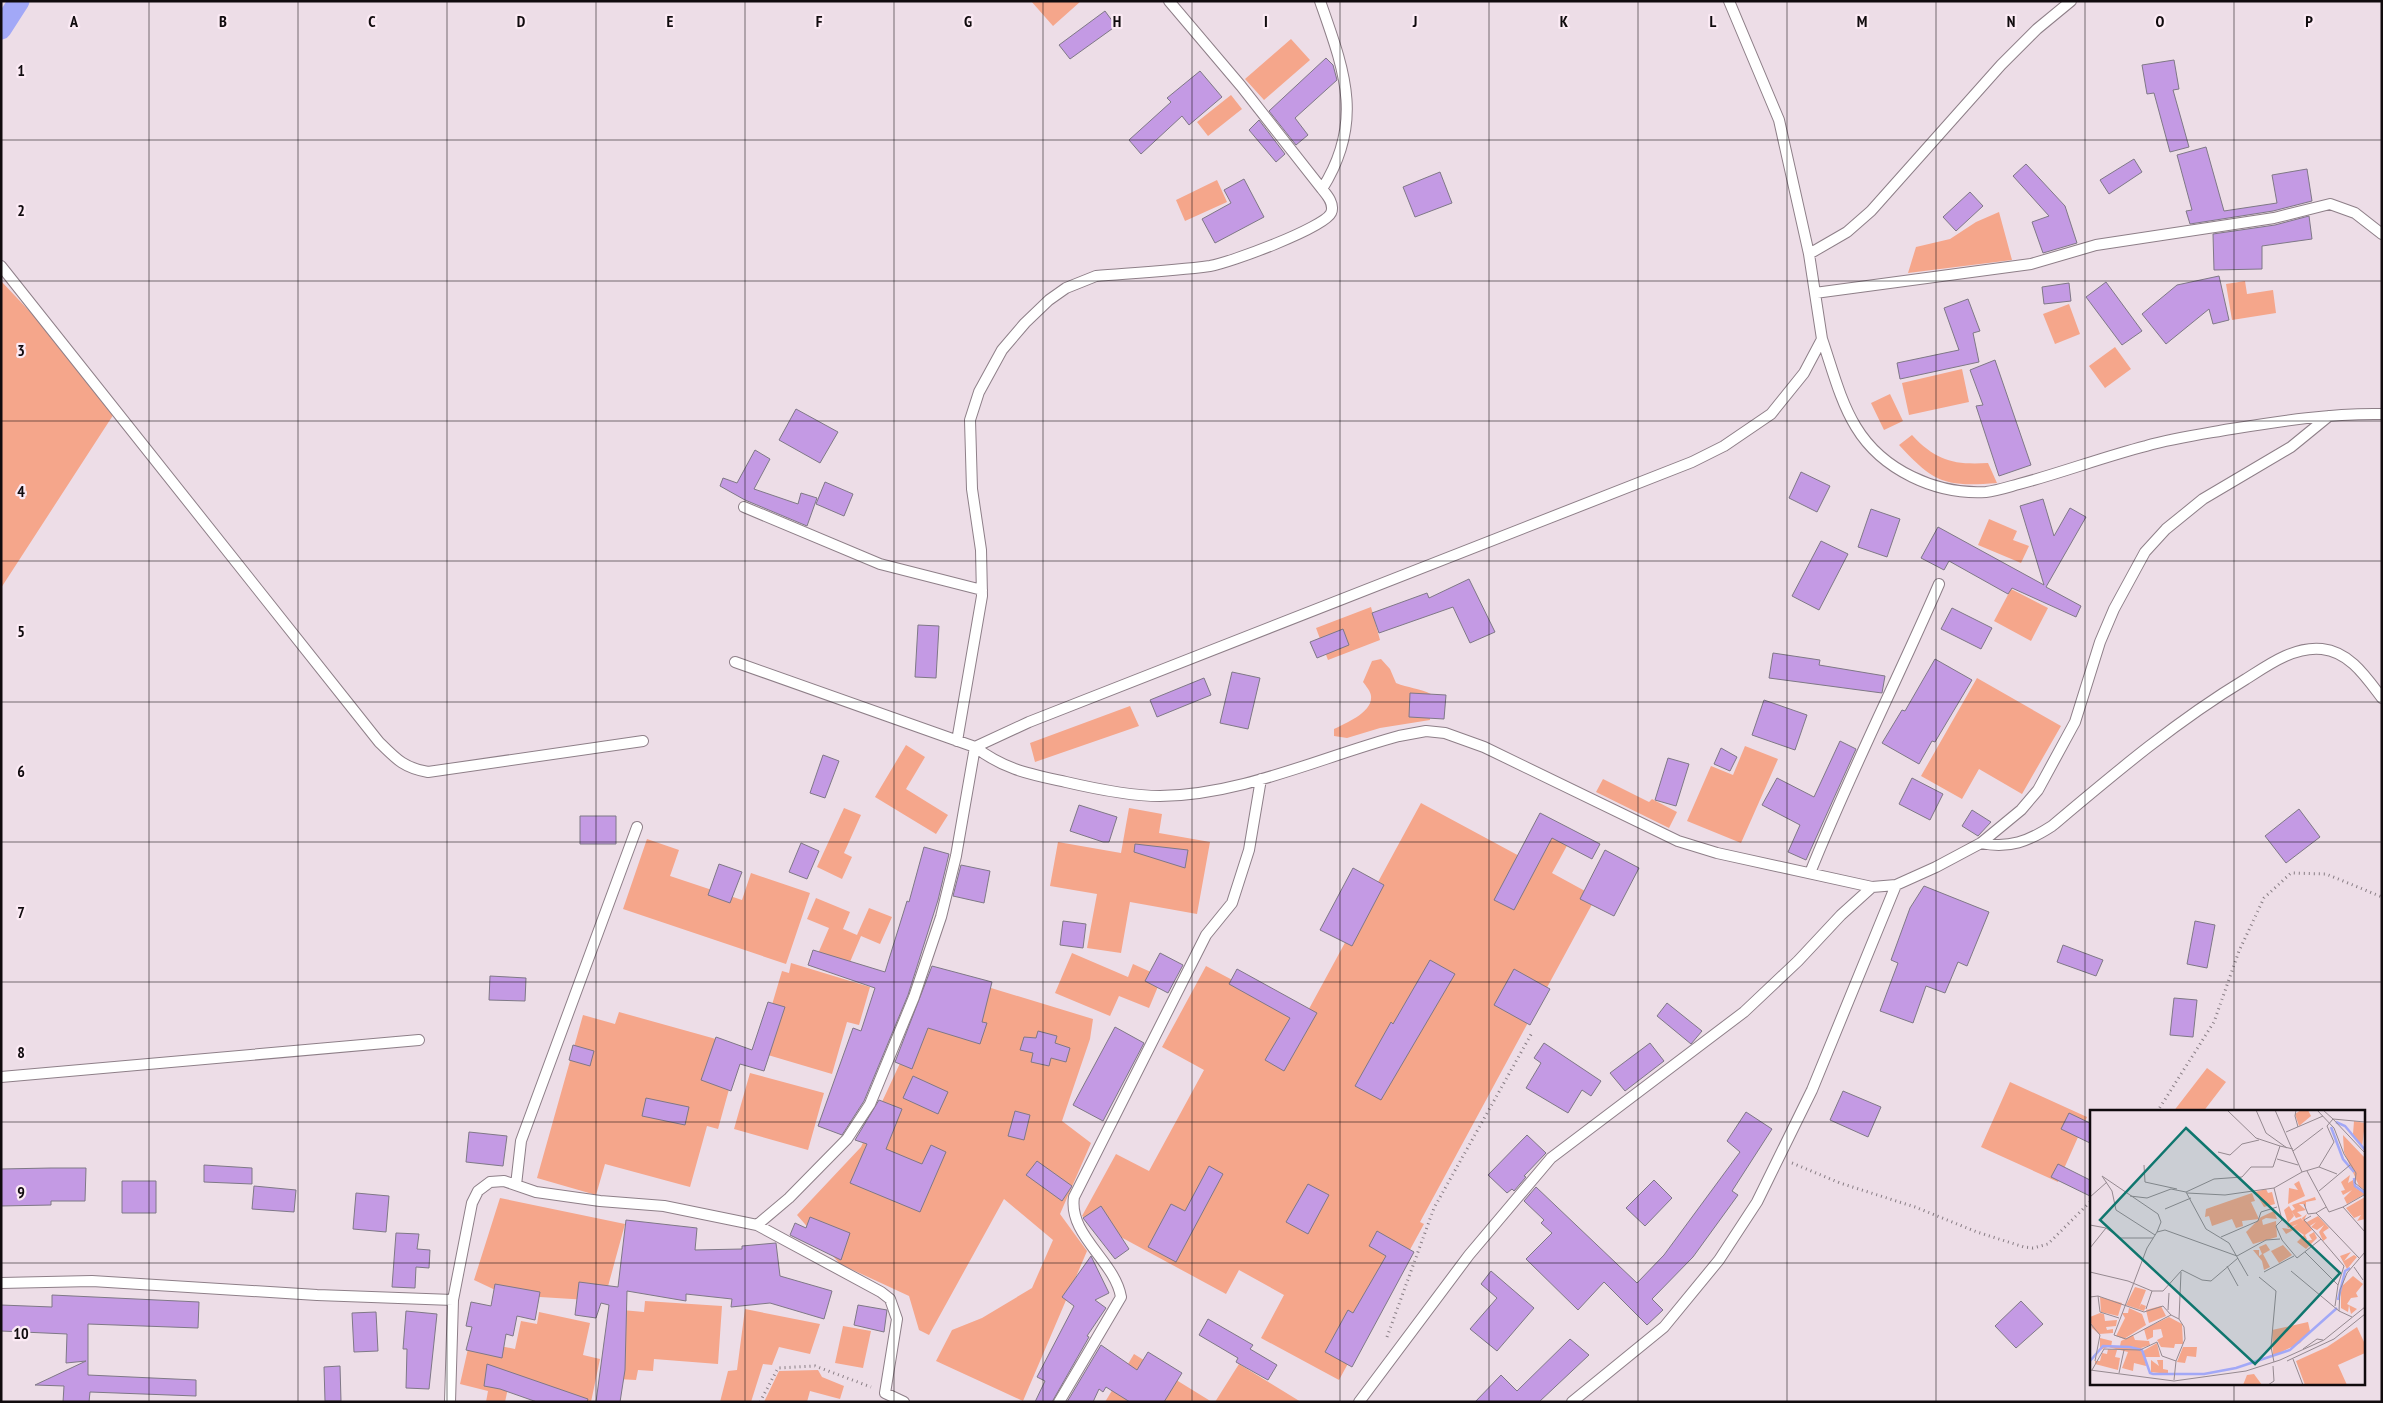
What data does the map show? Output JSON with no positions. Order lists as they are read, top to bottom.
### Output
{
  "grid": {
    "columns": [
      "A",
      "B",
      "C",
      "D",
      "E",
      "F",
      "G",
      "H",
      "I",
      "J",
      "K",
      "L",
      "M",
      "N",
      "O",
      "P"
    ],
    "rows": [
      "1",
      "2",
      "3",
      "4",
      "5",
      "6",
      "7",
      "8",
      "9",
      "10"
    ]
  }
}
